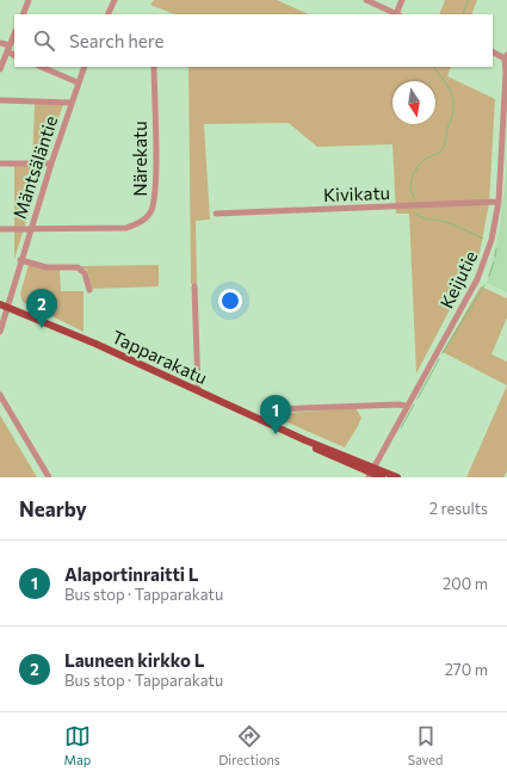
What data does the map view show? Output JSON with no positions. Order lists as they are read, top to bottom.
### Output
{
  "streets": {
    "main road": ["Tapparakatu"],
    "street": [
      "Närekatu",
      "Mäntsäläntie",
      "Kivikatu",
      "Keijutie"
    ]
  },
  "crossings": [
    ["Närekatu", "Mäntsäläntie"],
    ["Mäntsäläntie", "Tapparakatu"],
    ["Kivikatu", "Keijutie"],
    ["Keijutie", "Tapparakatu"]
  ],
  "north": "bottom",
  "page": {
    "search": "Search here",
    "pins": ["2", "1"],
    "heading": ["Nearby", "2 results"],
    "list": [
      {
        "mark": "1",
        "name": "Alaportinraitti L",
        "note": "Bus stop · Tapparakatu",
        "value": "200 m"
      },
      {
        "mark": "2",
        "name": "Launeen kirkko L",
        "note": "Bus stop · Tapparakatu",
        "value": "270 m"
      }
    ],
    "nav": ["Map", "Directions", "Saved"]
  }
}
